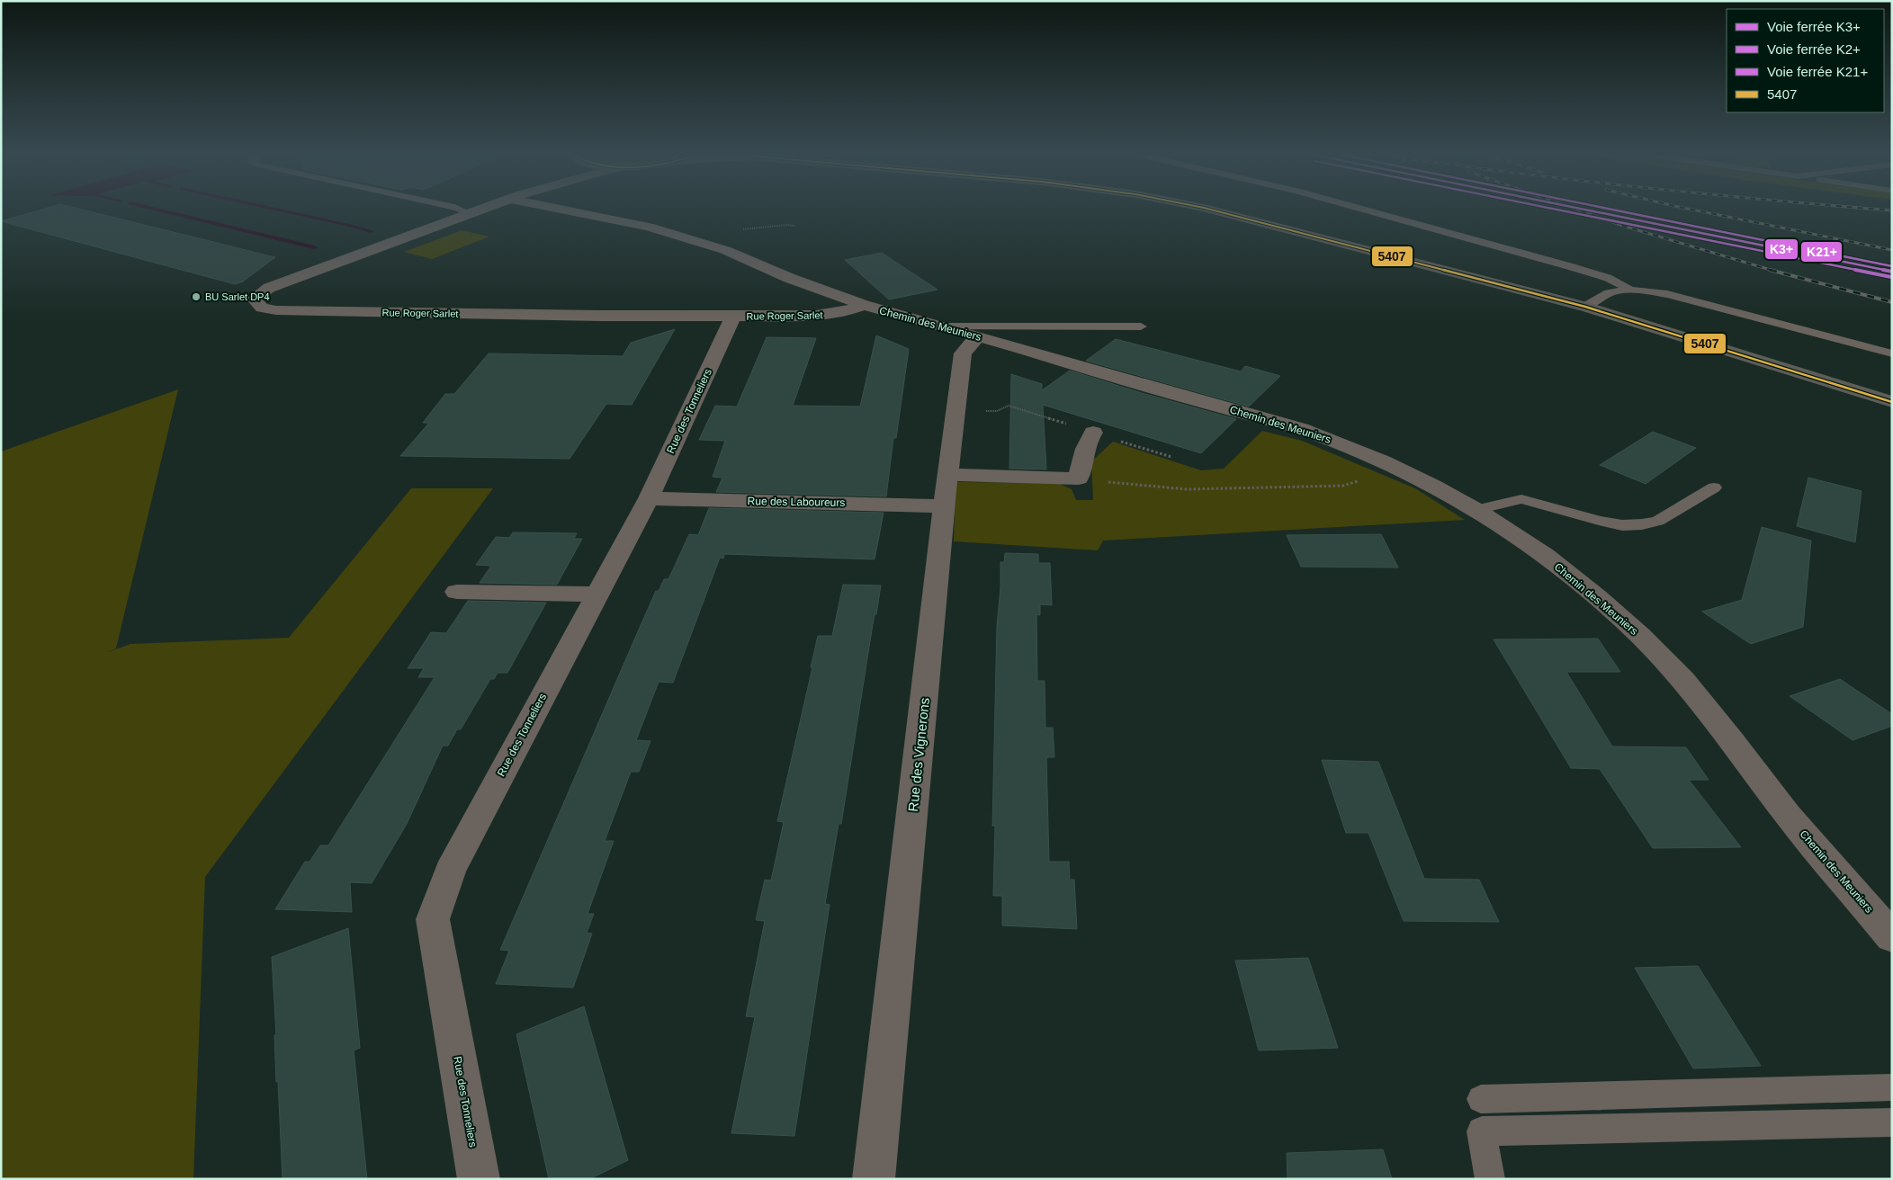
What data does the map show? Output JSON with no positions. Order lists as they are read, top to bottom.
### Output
{
  "streets": {
    "street": [
      "Rue Roger Sarlet",
      "Chemin des Meuniers",
      "Rue des Tonneliers",
      "Rue des Laboureurs",
      "Rue des Vignerons"
    ]
  },
  "crossings": [
    ["Rue Roger Sarlet", "Chemin des Meuniers"],
    ["Rue Roger Sarlet", "Rue des Tonneliers"],
    ["Chemin des Meuniers", "Rue des Vignerons"],
    ["Rue des Tonneliers", "Rue des Laboureurs"],
    ["Rue des Laboureurs", "Rue des Vignerons"]
  ],
  "places": ["BU Sarlet DP4"],
  "lines": [
    "rail line K3+",
    "rail line K2+",
    "rail line K21+",
    "transit line 5407"
  ],
  "legend": [
    "Voie ferrée K3+",
    "Voie ferrée K2+",
    "Voie ferrée K21+",
    "5407"
  ]
}
